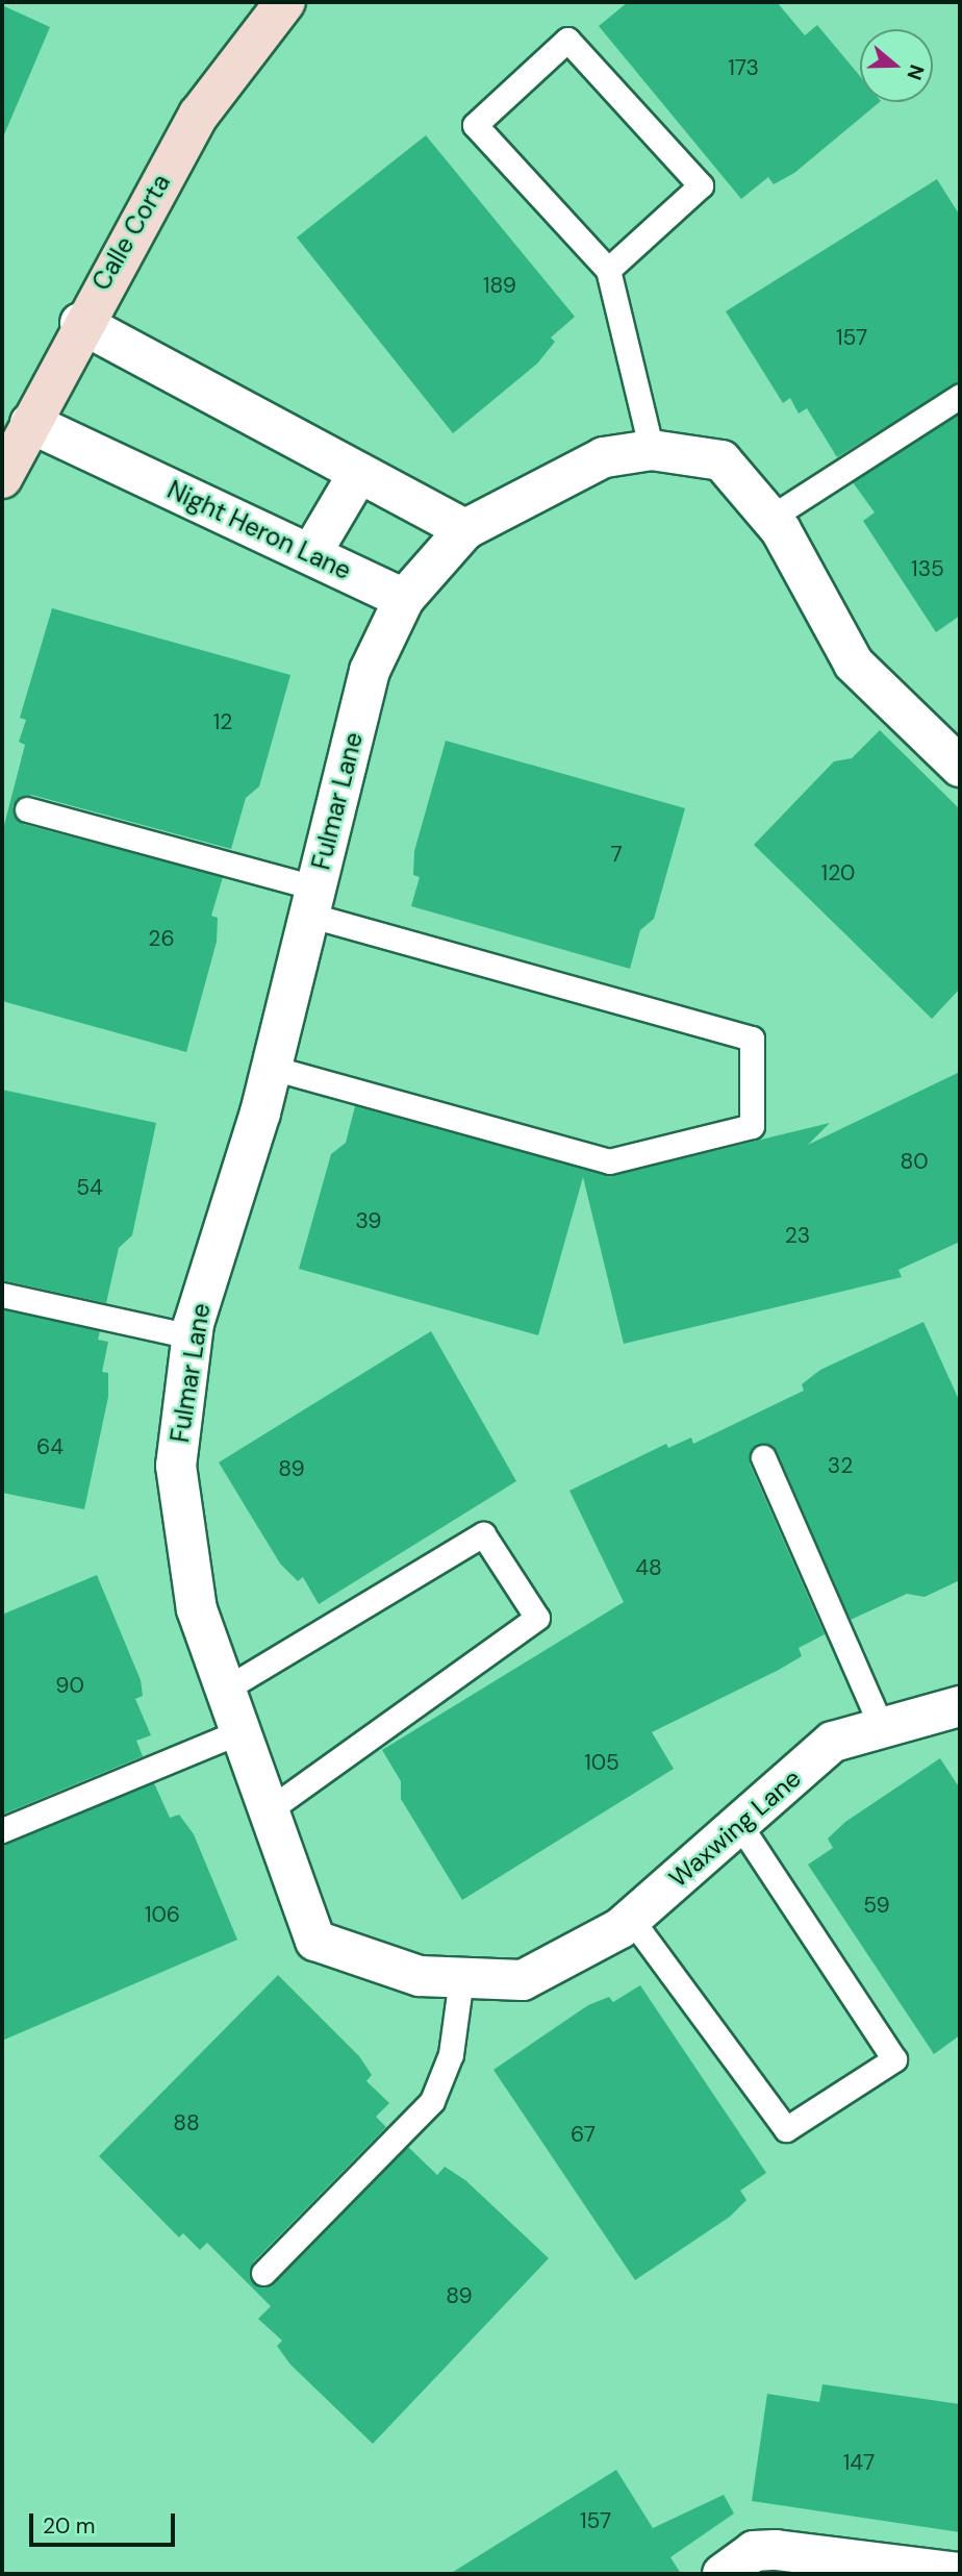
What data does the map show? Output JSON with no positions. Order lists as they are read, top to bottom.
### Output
{
  "streets": {
    "street": [
      "Calle Corta",
      "Night Heron Lane",
      "Fulmar Lane",
      "Waxwing Lane"
    ]
  },
  "crossings": [
    ["Calle Corta", "Night Heron Lane"],
    ["Night Heron Lane", "Fulmar Lane"],
    ["Fulmar Lane", "Waxwing Lane"]
  ],
  "house_numbers": [
    "173",
    "189",
    "157",
    "135",
    "12",
    "7",
    "120",
    "26",
    "80",
    "54",
    "39",
    "23",
    "64",
    "32",
    "89",
    "48",
    "90",
    "105",
    "59",
    "106",
    "88",
    "67",
    "89",
    "147",
    "157"
  ],
  "scale_bar": "20 m",
  "north": "right"
}
